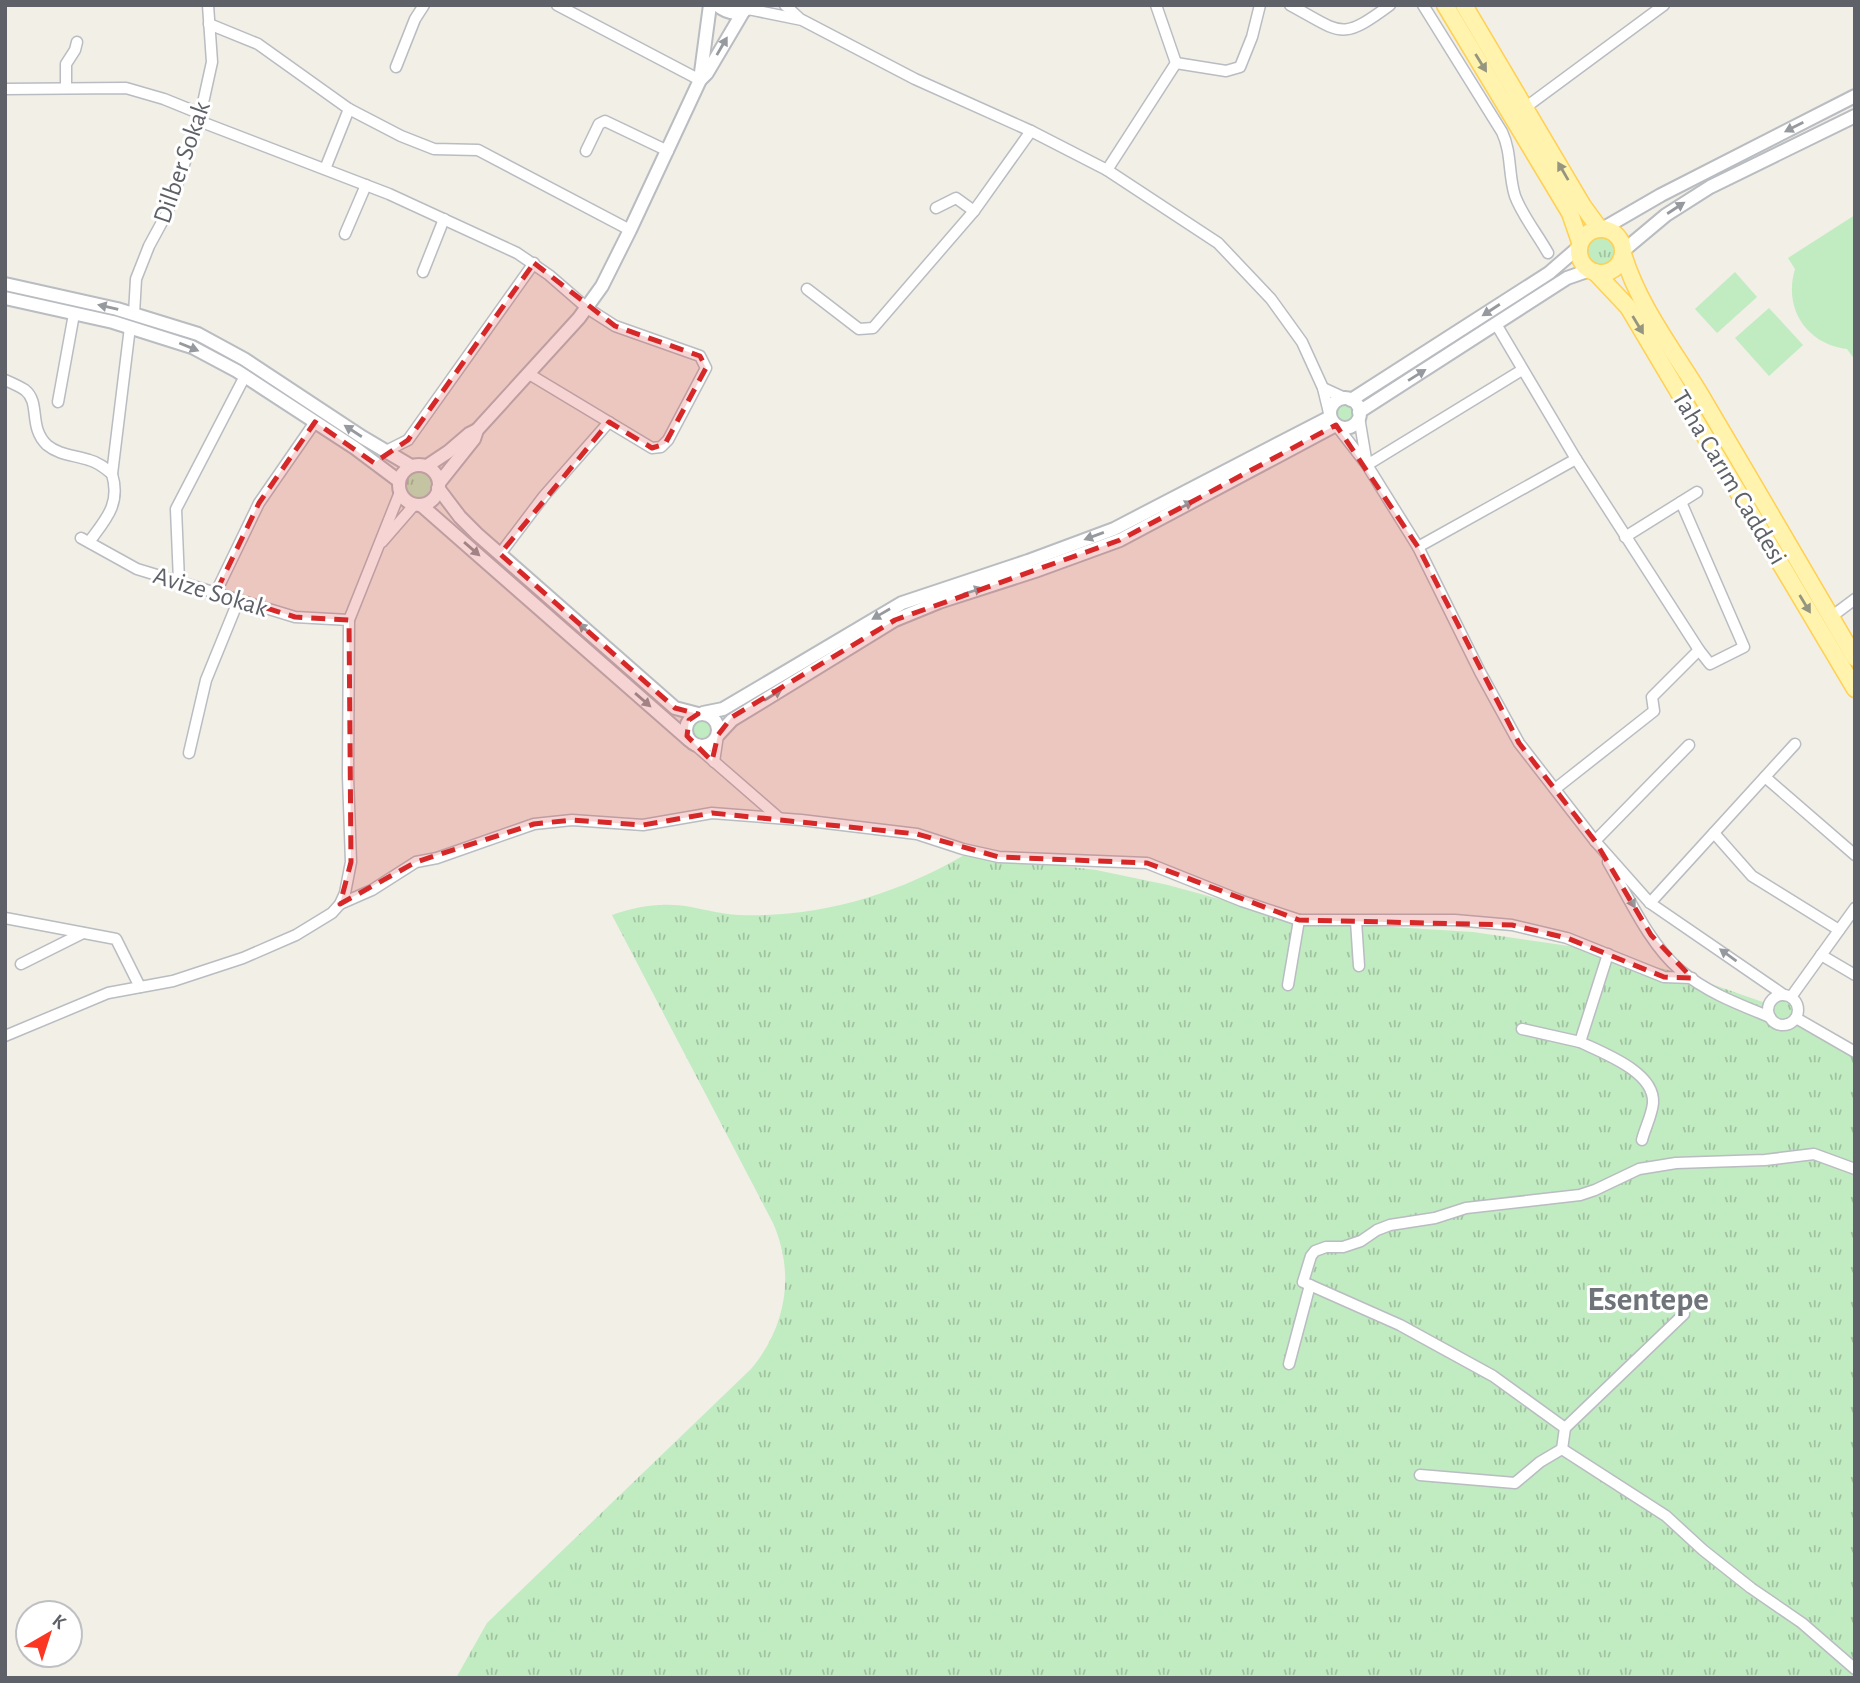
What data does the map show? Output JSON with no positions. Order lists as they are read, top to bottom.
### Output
{
  "streets": {
    "main road": ["Taha Carım Caddesi"],
    "street": ["Dilber Sokak", "Avize Sokak"]
  },
  "crossings": [
    ["Dilber Sokak", "Avize Sokak"]
  ],
  "districts": ["Esentepe"],
  "north": "top right"
}
